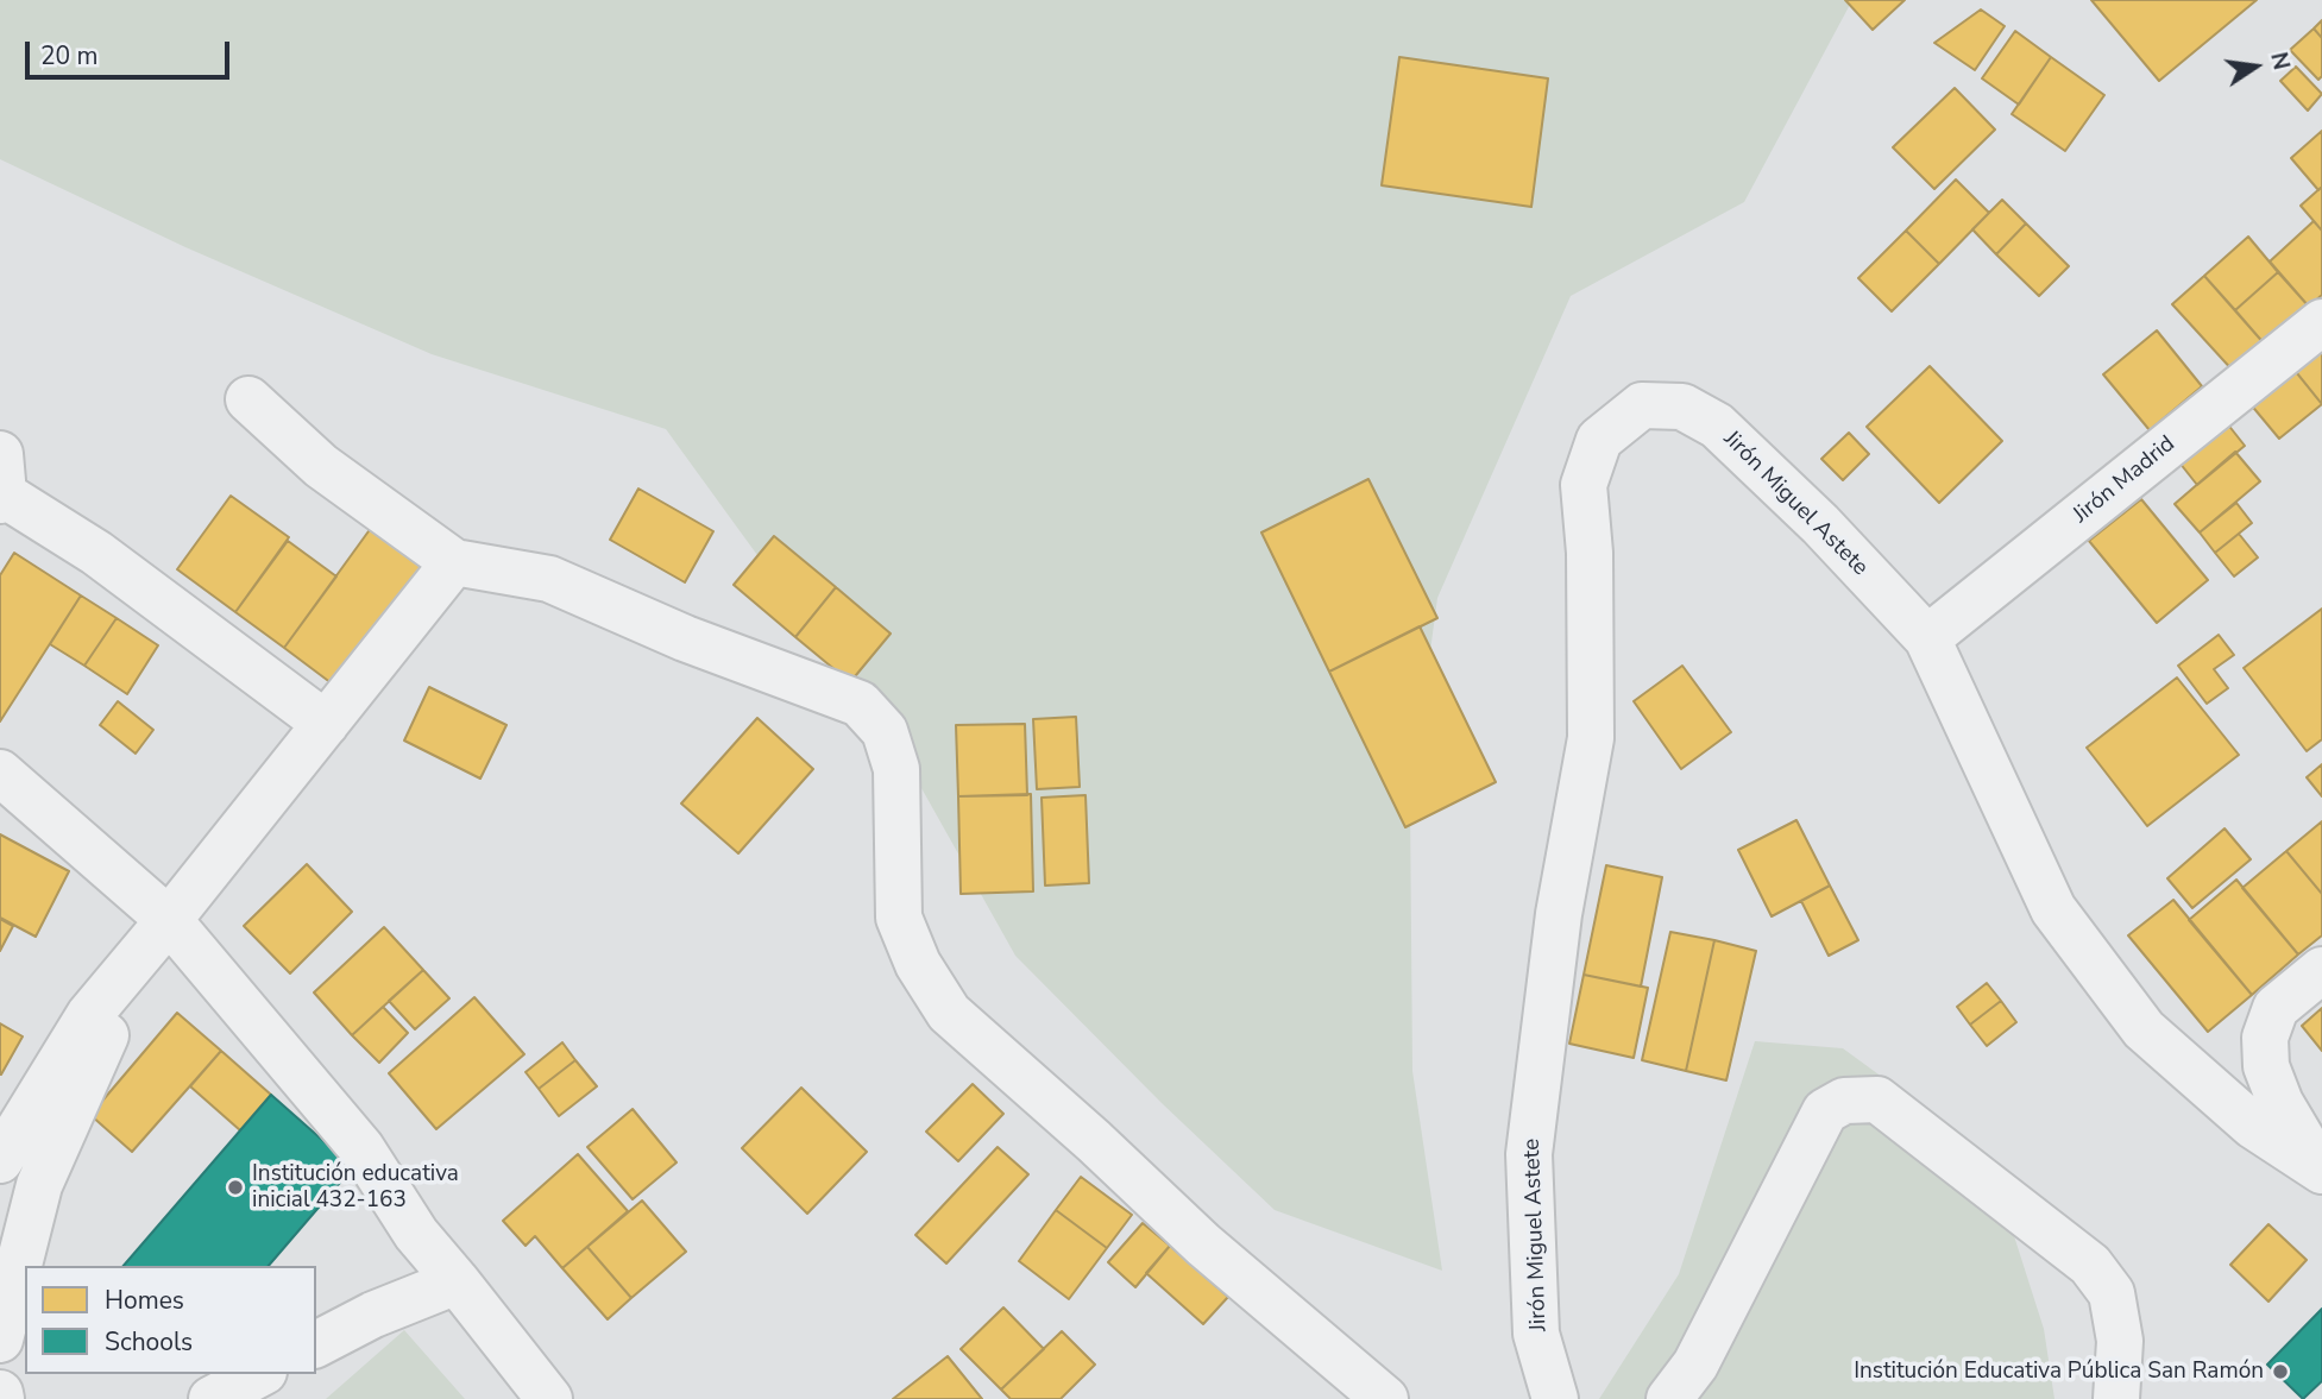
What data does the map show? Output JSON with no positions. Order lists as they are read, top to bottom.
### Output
{
  "streets": {
    "street": ["Jirón Madrid", "Jirón Miguel Astete"]
  },
  "crossings": [
    ["Jirón Madrid", "Jirón Miguel Astete"]
  ],
  "places": ["Institución educativa inicial 432-163", "Institución Educativa Pública San Ramón"],
  "legend": ["Homes", "Schools"],
  "scale_bar": "20 m",
  "north": "right"
}
